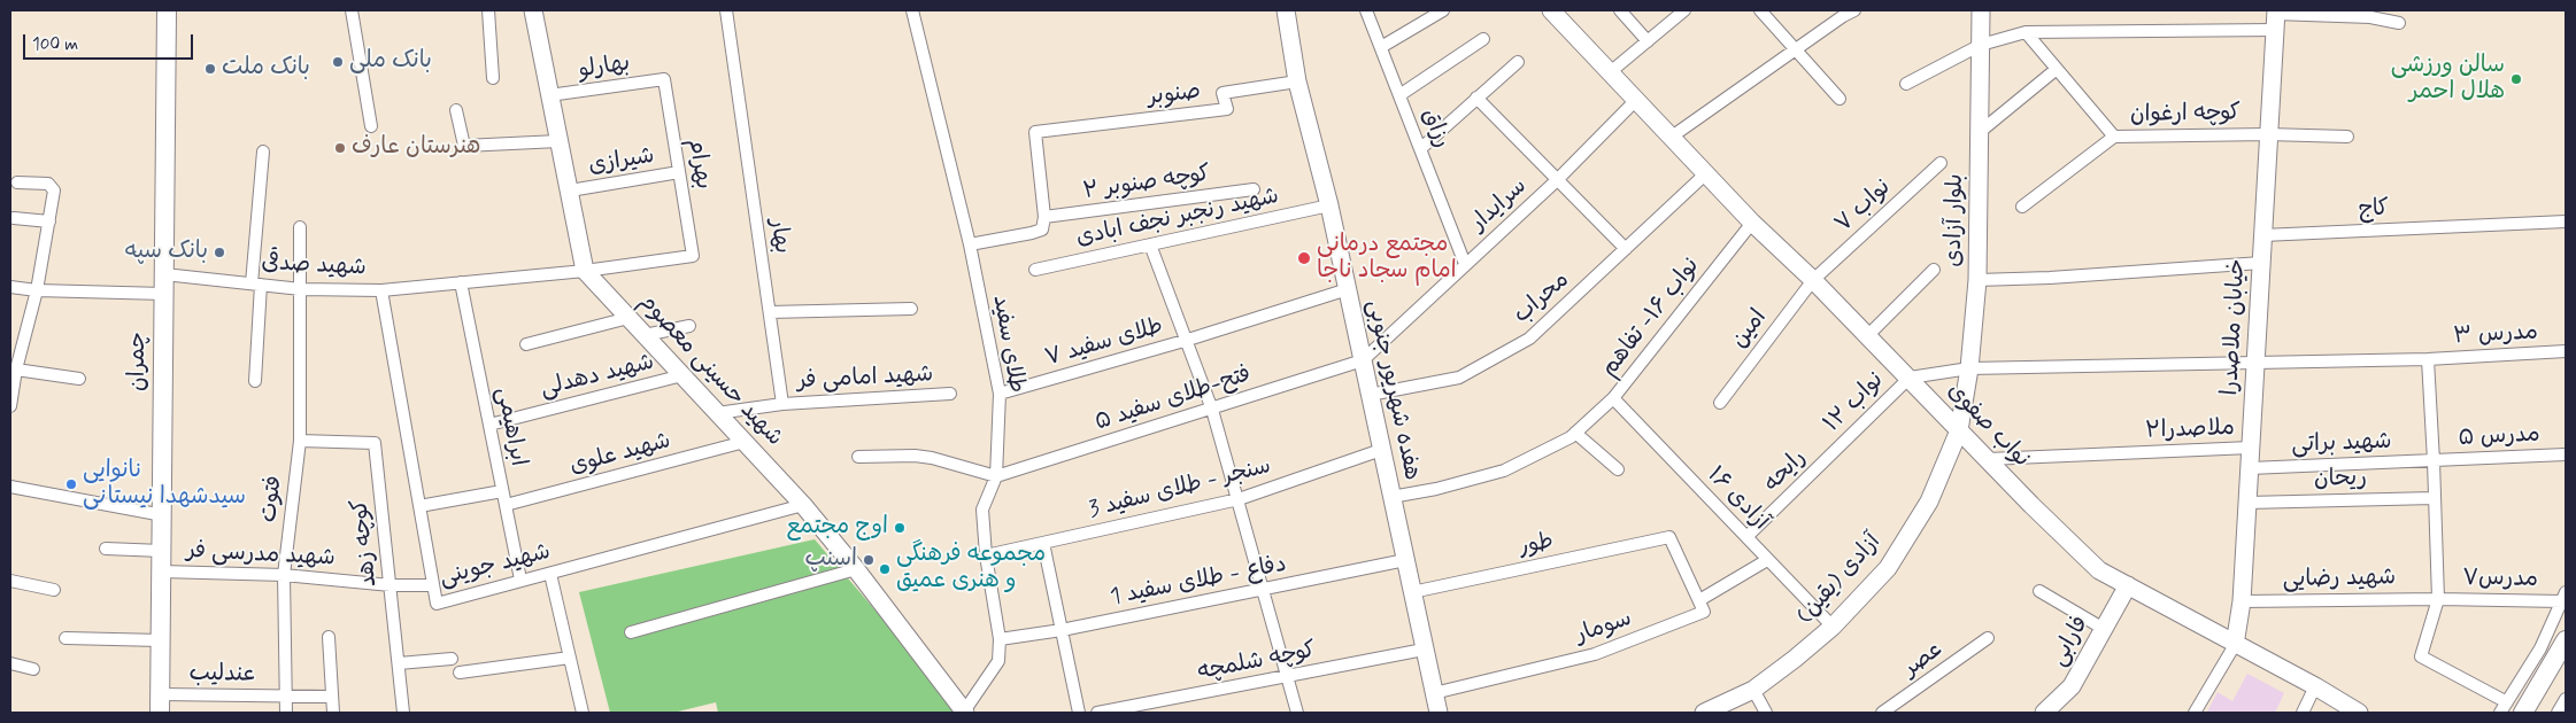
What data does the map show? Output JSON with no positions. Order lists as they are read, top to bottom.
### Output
{
  "streets": {
    "main road": [
      "بلوار آزادی",
      "خیابان ملاصدرا",
      "چمران",
      "شهید حسینی معصوم",
      "هفده شهریور جنوبی",
      "نواب صفوی",
      "آزادی (یقین)",
      "فارابی"
    ],
    "street": [
      "بهارلو",
      "صنوبر",
      "کوچه ارغوان",
      "رزاق",
      "شیرازی",
      "بهرام",
      "کوچه صنوبر ۲",
      "سرایدار",
      "نواب ۷",
      "کاج",
      "شهید رنجبر نجف ابادی",
      "بهار",
      "شهید صدقی",
      "محراب",
      "نواب ۱۶- تفاهم",
      "امین",
      "مدرس ۳",
      "طلای سفید ۷",
      "طلای سفید",
      "شهید دهدلی",
      "شهید امامی فر",
      "فتح-طلای سفید ۵",
      "نواب ۱‍۲",
      "ابراهیمی",
      "ملاصدرا۲",
      "مدرس ۵",
      "شهید براتی",
      "شهید علوی",
      "رایحه",
      "ریحان",
      "سنجر - طلای سفید 3",
      "فتوت",
      "آزادی ۱۶",
      "کوچه زهد",
      "طور",
      "شهید مدرسی فر",
      "شهید جوینی",
      "شهید رضایی",
      "مدرس۷",
      "دفاع - طلای سفید 1",
      "سومار",
      "عصر",
      "کوچه شلمچه",
      "عندلیب"
    ]
  },
  "crossings": [
    ["بهارلو", "بهرام"],
    ["صنوبر", "کوچه صنوبر ۲"],
    ["صنوبر", "هفده شهریور جنوبی"],
    ["کوچه ارغوان", "خیابان ملاصدرا"],
    ["رزاق", "سرایدار"],
    ["شیرازی", "بهرام"],
    ["بهرام", "شهید صدقی"],
    ["سرایدار", "هفده شهریور جنوبی"],
    ["سرایدار", "فتح-طلای سفید ۵"],
    ["سرایدار", "نواب صفوی"],
    ["نواب ۷", "امین"],
    ["نواب ۷", "نواب صفوی"],
    ["کاج", "خیابان ملاصدرا"],
    ["شهید رنجبر نجف ابادی", "هفده شهریور جنوبی"],
    ["بلوار آزادی", "مدرس ۳"],
    ["بلوار آزادی", "نواب صفوی"],
    ["بلوار آزادی", "آزادی (یقین)"],
    ["بهار", "شهید امامی فر"],
    ["شهید صدقی", "چمران"],
    ["شهید صدقی", "شهید حسینی معصوم"],
    ["شهید صدقی", "ابراهیمی"],
    ["شهید صدقی", "فتوت"],
    ["شهید صدقی", "شهید جوینی"],
    ["محراب", "هفده شهریور جنوبی"],
    ["محراب", "نواب صفوی"],
    ["نواب ۱۶- تفاهم", "هفده شهریور جنوبی"],
    ["نواب ۱۶- تفاهم", "نواب صفوی"],
    ["نواب ۱۶- تفاهم", "آزادی ۱۶"],
    ["خیابان ملاصدرا", "مدرس ۳"],
    ["خیابان ملاصدرا", "نواب صفوی"],
    ["خیابان ملاصدرا", "ملاصدرا۲"],
    ["خیابان ملاصدرا", "شهید براتی"],
    ["خیابان ملاصدرا", "ریحان"],
    ["خیابان ملاصدرا", "شهید رضایی"],
    ["امین", "نواب صفوی"],
    ["مدرس ۳", "نواب ۱‍۲"],
    ["مدرس ۳", "نواب صفوی"],
    ["طلای سفید ۷", "طلای سفید"],
    ["طلای سفید ۷", "هفده شهریور جنوبی"],
    ["طلای سفید", "شهید حسینی معصوم"],
    ["طلای سفید", "فتح-طلای سفید ۵"],
    ["طلای سفید", "سنجر - طلای سفید 3"],
    ["طلای سفید", "دفاع - طلای سفید 1"],
    ["چمران", "شهید مدرسی فر"],
    ["چمران", "عندلیب"],
    ["شهید حسینی معصوم", "شهید دهدلی"],
    ["شهید حسینی معصوم", "شهید علوی"],
    ["شهید حسینی معصوم", "شهید جوینی"],
    ["شهید دهدلی", "ابراهیمی"],
    ["هفده شهریور جنوبی", "فتح-طلای سفید ۵"],
    ["هفده شهریور جنوبی", "سنجر - طلای سفید 3"],
    ["هفده شهریور جنوبی", "طور"],
    ["هفده شهریور جنوبی", "دفاع - طلای سفید 1"],
    ["هفده شهریور جنوبی", "سومار"],
    ["هفده شهریور جنوبی", "کوچه شلمچه"],
    ["نواب ۱‍۲", "نواب صفوی"],
    ["نواب ۱‍۲", "رایحه"],
    ["نواب صفوی", "ملاصدرا۲"],
    ["نواب صفوی", "آزادی (یقین)"],
    ["نواب صفوی", "فارابی"],
    ["ابراهیمی", "شهید علوی"],
    ["ابراهیمی", "شهید جوینی"],
    ["مدرس ۵", "شهید براتی"],
    ["رایحه", "آزادی ۱۶"],
    ["فتوت", "کوچه زهد"],
    ["فتوت", "شهید مدرسی فر"],
    ["فتوت", "عندلیب"],
    ["آزادی ۱۶", "آزادی (یقین)"],
    ["کوچه زهد", "شهید مدرسی فر"],
    ["طور", "سومار"],
    ["شهید مدرسی فر", "شهید جوینی"],
    ["شهید رضایی", "مدرس۷"]
  ],
  "places": [
    "بانک ملی",
    "بانک ملت",
    "سالن ورزشی هلال احمر",
    "هنرستان عارف",
    "بانک سپه",
    "مجتمع درمانی امام سجاد ناجا",
    "نانوایی سیدشهدا نیستانی",
    "اوج مجتمع",
    "اسنپ",
    "مجموعه فرهنگی و هنری عمیق"
  ],
  "scale_bar": "100 m"
}
